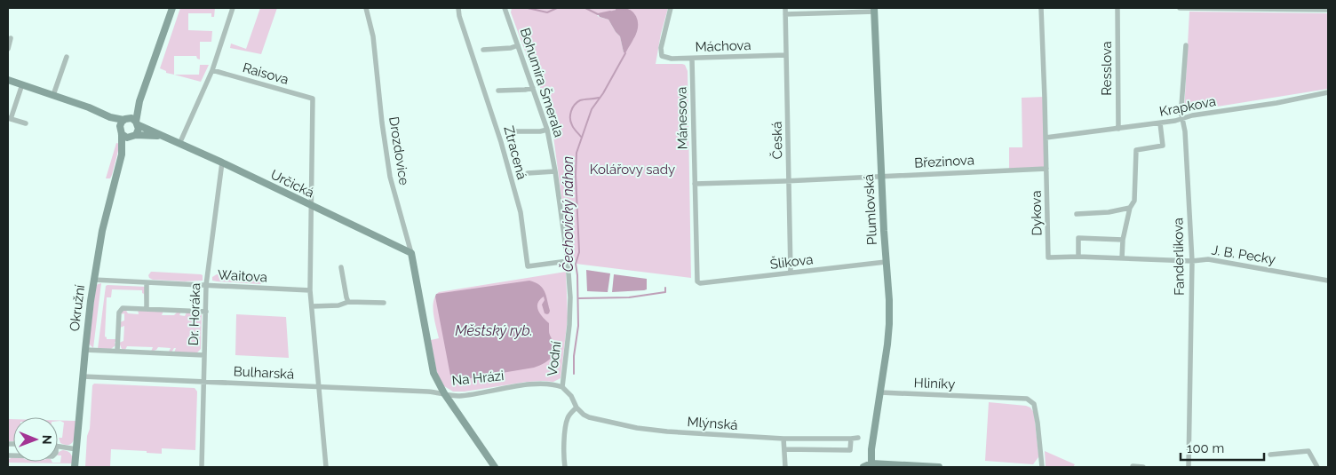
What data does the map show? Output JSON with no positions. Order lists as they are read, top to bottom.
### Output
{
  "streets": {
    "street": [
      "Máchova",
      "Resslova",
      "Raisova",
      "Bohumíra Šmerala",
      "Krapkova",
      "Mánesova",
      "Česká",
      "Drozdovice",
      "Ztracená",
      "Březinova",
      "Určická",
      "Plumlovská",
      "Dykova",
      "J. B. Pecky",
      "Fanderlíkova",
      "Šlikova",
      "Waitova",
      "Okružní",
      "Dr. Horáka",
      "Vodní",
      "Bulharská",
      "Na Hrázi",
      "Hliníky",
      "Mlýnská"
    ]
  },
  "crossings": [
    ["Máchova", "Mánesova"],
    ["Máchova", "Česká"],
    ["Resslova", "Krapkova"],
    ["Raisova", "Určická"],
    ["Bohumíra Šmerala", "Ztracená"],
    ["Bohumíra Šmerala", "Vodní"],
    ["Krapkova", "Dykova"],
    ["Krapkova", "Fanderlíkova"],
    ["Mánesova", "Březinova"],
    ["Mánesova", "Šlikova"],
    ["Česká", "Březinova"],
    ["Česká", "Šlikova"],
    ["Drozdovice", "Určická"],
    ["Drozdovice", "Na Hrázi"],
    ["Březinova", "Plumlovská"],
    ["Březinova", "Dykova"],
    ["Určická", "Okružní"],
    ["Určická", "Dr. Horáka"],
    ["Plumlovská", "Šlikova"],
    ["Plumlovská", "Hliníky"],
    ["Dykova", "J. B. Pecky"],
    ["J. B. Pecky", "Fanderlíkova"],
    ["Waitova", "Okružní"],
    ["Waitova", "Dr. Horáka"],
    ["Okružní", "Bulharská"],
    ["Dr. Horáka", "Bulharská"],
    ["Vodní", "Na Hrázi"],
    ["Vodní", "Mlýnská"],
    ["Bulharská", "Na Hrázi"]
  ],
  "water": ["Čechovický náhon", "Městský ryb."],
  "parks": ["Kolářovy sady"],
  "scale_bar": "100 m",
  "north": "right"
}
